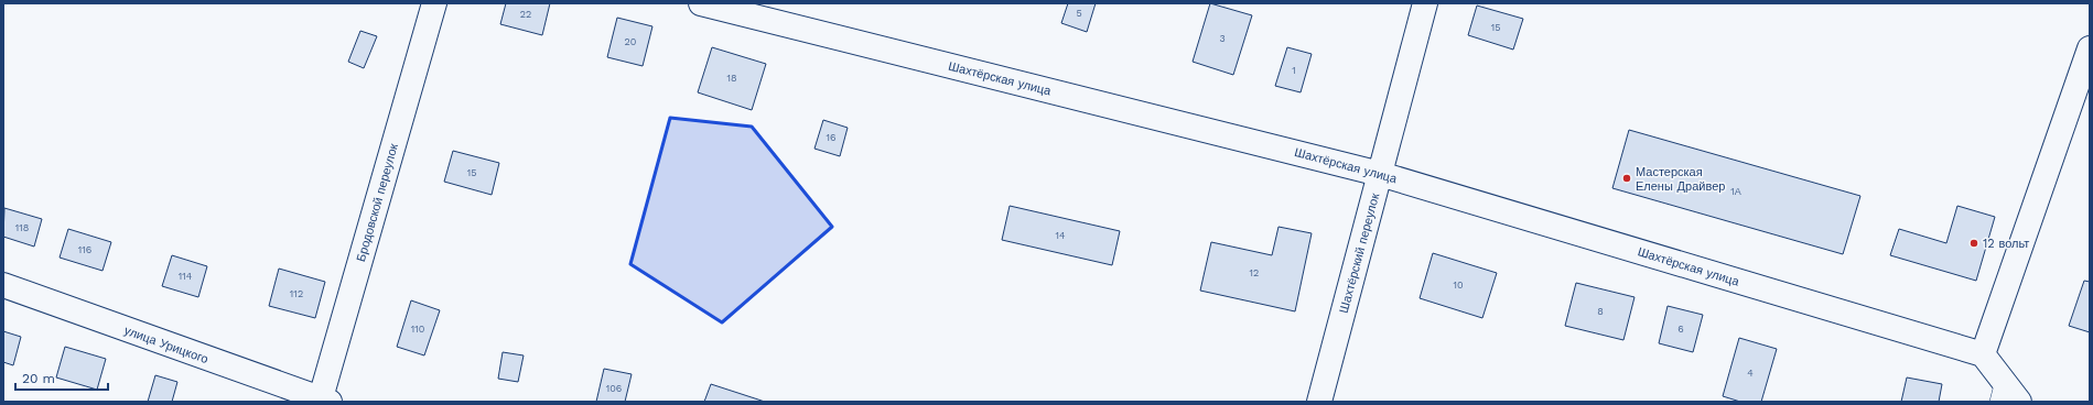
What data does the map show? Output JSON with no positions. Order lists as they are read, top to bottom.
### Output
{
  "streets": {
    "street": [
      "Шахтёрская улица",
      "Бродовской переулок",
      "Шахтёрский переулок",
      "улица Урицкого"
    ]
  },
  "crossings": [
    ["Шахтёрская улица", "Шахтёрский переулок"],
    ["Бродовской переулок", "улица Урицкого"]
  ],
  "places": ["Мастерская Елены Драйвер", "12 вольт"],
  "house_numbers": [
    "5",
    "22",
    "15",
    "3",
    "20",
    "1",
    "18",
    "16",
    "15",
    "1А",
    "118",
    "14",
    "116",
    "12",
    "114",
    "10",
    "112",
    "8",
    "110",
    "6",
    "4",
    "106"
  ],
  "scale_bar": "20 m"
}
